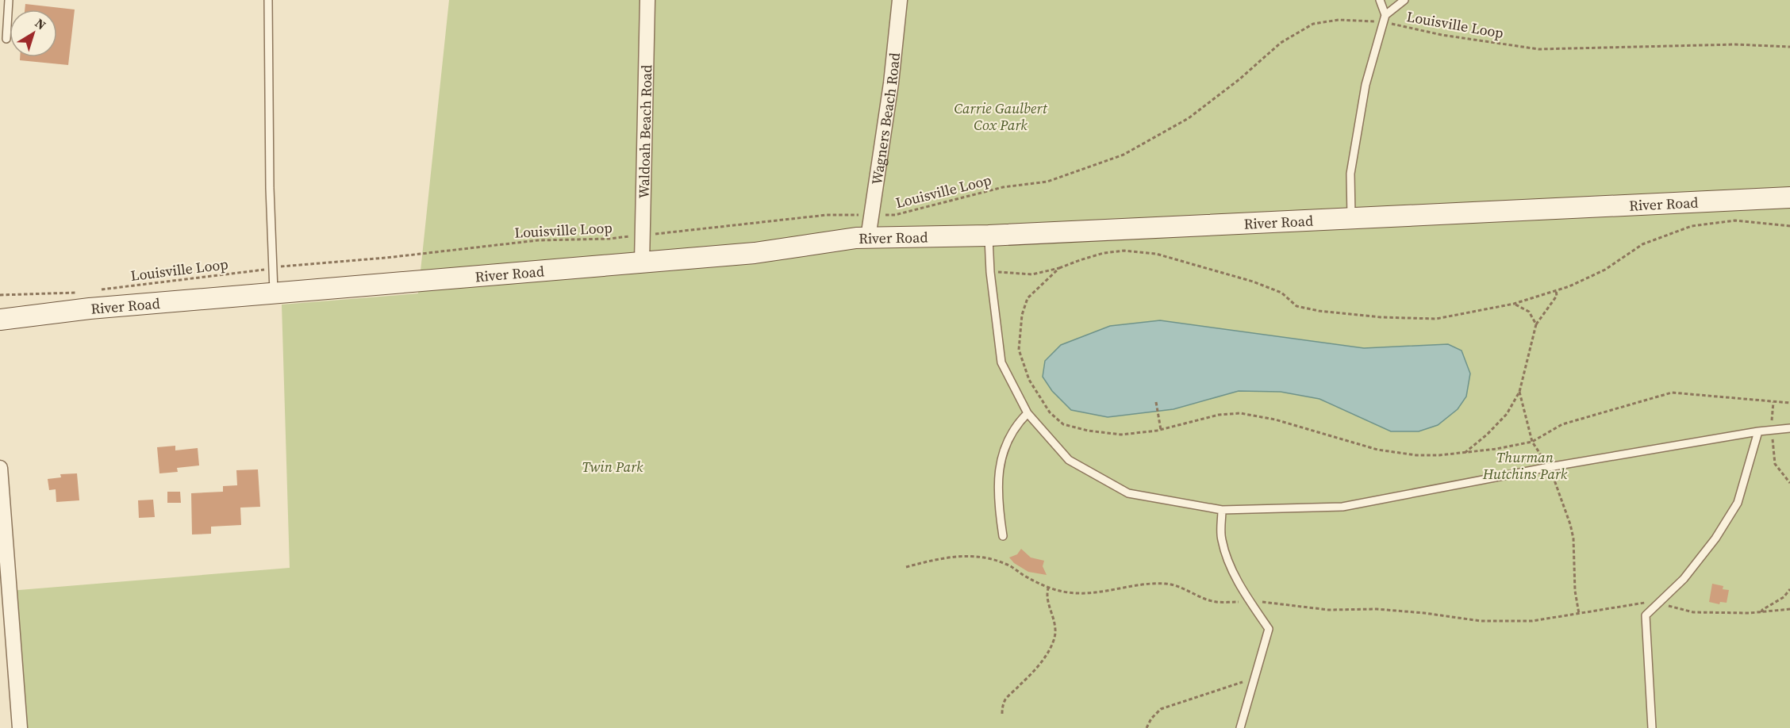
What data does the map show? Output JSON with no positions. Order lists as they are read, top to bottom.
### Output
{
  "streets": {
    "street": ["Wagners Beach Road", "Waldoah Beach Road", "River Road"],
    "path": ["Louisville Loop"]
  },
  "crossings": [
    ["Louisville Loop", "Wagners Beach Road"],
    ["Louisville Loop", "Waldoah Beach Road"],
    ["Wagners Beach Road", "River Road"],
    ["Waldoah Beach Road", "River Road"]
  ],
  "parks": ["Carrie Gaulbert Cox Park", "Thurman Hutchins Park", "Twin Park"],
  "north": "top right"
}
